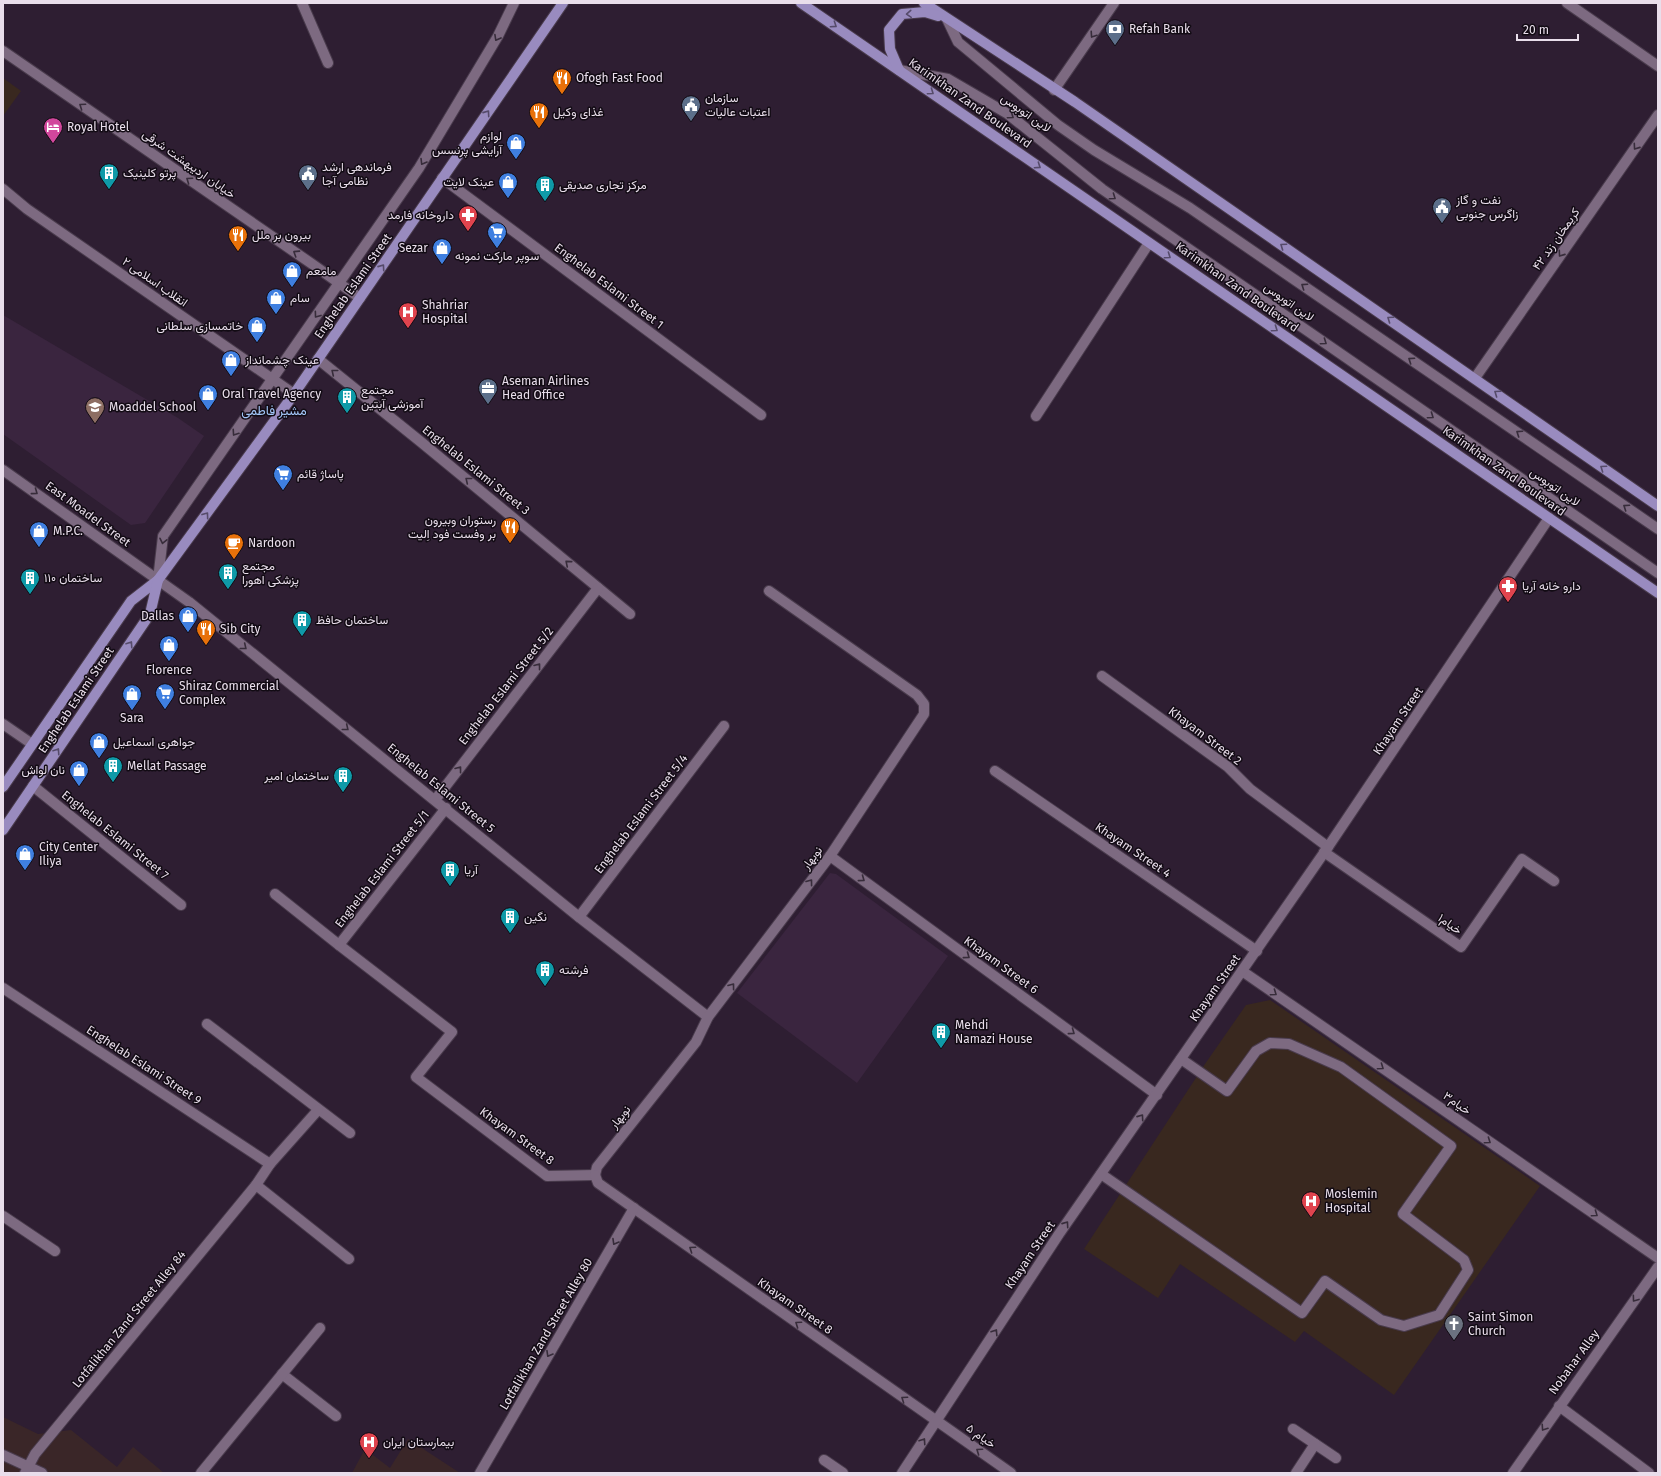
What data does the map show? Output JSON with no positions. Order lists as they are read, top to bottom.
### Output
{
  "streets": {
    "main road": ["Karimkhan Zand Boulevard", "Enghelab Eslami Street"],
    "street": [
      "لاین اتوبوس",
      "خیابان اردیبهشت شرقی",
      "کریمخان زند ۴۲",
      "۲ انقلاب اسلامی",
      "Enghelab Eslami Street 1",
      "Enghelab Eslami Street 3",
      "East Moadel Street",
      "Enghelab Eslami Street 5/2",
      "Khayam Street",
      "Khayam Street 2",
      "Enghelab Eslami Street 5",
      "Enghelab Eslami Street 5/4",
      "Enghelab Eslami Street 7",
      "Khayam Street 4",
      "نوبهار",
      "Enghelab Eslami Street 5/1",
      "۱خیام",
      "Khayam Street 6",
      "Enghelab Eslami Street 9",
      "خیام۳",
      "Khayam Street 8",
      "Lotfalikhan Zand Street Alley 84",
      "Lotfalikhan Zand Street Alley 80",
      "Nobahar Alley",
      "۵ خیام"
    ]
  },
  "crossings": [
    ["Karimkhan Zand Boulevard", "لاین اتوبوس"],
    ["Karimkhan Zand Boulevard", "Khayam Street"],
    ["خیابان اردیبهشت شرقی", "Enghelab Eslami Street"],
    ["۲ انقلاب اسلامی", "Enghelab Eslami Street"],
    ["Enghelab Eslami Street", "Enghelab Eslami Street 1"],
    ["Enghelab Eslami Street", "Enghelab Eslami Street 3"],
    ["Enghelab Eslami Street", "East Moadel Street"],
    ["Enghelab Eslami Street", "Enghelab Eslami Street 5"],
    ["Enghelab Eslami Street", "Enghelab Eslami Street 7"],
    ["Enghelab Eslami Street 3", "Enghelab Eslami Street 5/2"],
    ["East Moadel Street", "Enghelab Eslami Street 5"],
    ["Enghelab Eslami Street 5/2", "Enghelab Eslami Street 5"],
    ["Khayam Street", "Khayam Street 2"],
    ["Khayam Street", "Khayam Street 4"],
    ["Khayam Street", "۱خیام"],
    ["Khayam Street", "Khayam Street 6"],
    ["Khayam Street", "خیام۳"],
    ["Khayam Street", "Khayam Street 8"],
    ["Khayam Street", "۵ خیام"],
    ["Khayam Street 2", "۱خیام"],
    ["Enghelab Eslami Street 5", "Enghelab Eslami Street 5/4"],
    ["Enghelab Eslami Street 5", "نوبهار"],
    ["Enghelab Eslami Street 5", "Enghelab Eslami Street 5/1"],
    ["نوبهار", "Khayam Street 6"],
    ["نوبهار", "Khayam Street 8"],
    ["Enghelab Eslami Street 5/1", "Khayam Street 8"],
    ["Enghelab Eslami Street 9", "Lotfalikhan Zand Street Alley 84"],
    ["Khayam Street 8", "Lotfalikhan Zand Street Alley 80"],
    ["Khayam Street 8", "۵ خیام"]
  ],
  "one_way": [
    "خیابان اردیبهشت شرقی",
    "کریمخان زند ۴۲",
    "Enghelab Eslami Street 3",
    "East Moadel Street",
    "Enghelab Eslami Street 5/2",
    "Khayam Street",
    "Enghelab Eslami Street 5",
    "Khayam Street 6",
    "خیام۳",
    "Khayam Street 8",
    "Lotfalikhan Zand Street Alley 80",
    "Nobahar Alley",
    "۵ خیام"
  ],
  "districts": ["مشیر فاطمی"],
  "places": {
    "bank": ["Refah Bank"],
    "restaurant": [
      "Ofogh Fast Food",
      "غذای وکیل",
      "بیرون بر ملل",
      "رستوران وبیرون بر وفست فود اِلیت",
      "Sib City"
    ],
    "public building": ["سازمان اعتبات عالیات", "فرماندهی ارشد نظامی آجا", "نفت و گاز زاگرس جنوبی"],
    "hotel": ["Royal Hotel"],
    "shop": [
      "لوازم آرایشی پرنسس",
      "عینک لایت",
      "Sezar",
      "مامعم",
      "سام",
      "خاتمسازی سلطانی",
      "عینک چشمانداز",
      "Oral Travel Agency",
      "M.P.C.",
      "Dallas",
      "Florence",
      "Sara",
      "جواهری اسماعیل",
      "نان لواش",
      "City Center Iliya"
    ],
    "building": [
      "پرتو کلینیک",
      "مرکز تجاری صدیقی",
      "مجتمع آموزشی آبتین",
      "مجتمع پزشکی اهورا",
      "ساختمان ۱۱۰",
      "ساختمان حافظ",
      "Mellat Passage",
      "ساختمان امیر",
      "آریا",
      "نگین",
      "فرشته",
      "Mehdi Namazi House"
    ],
    "pharmacy": ["داروخانه فارمد", "دارو خانه آریا"],
    "supermarket": ["سوپر مارکت نمونه", "پاساژ قائم", "Shiraz Commercial Complex"],
    "hospital": ["Shahriar Hospital", "Moslemin Hospital", "بیمارستان ایران"],
    "office": ["Aseman Airlines Head Office"],
    "school or university": ["Moaddel School"],
    "cafe": ["Nardoon"],
    "church": ["Saint Simon Church"]
  },
  "scale_bar": "20 m"
}
